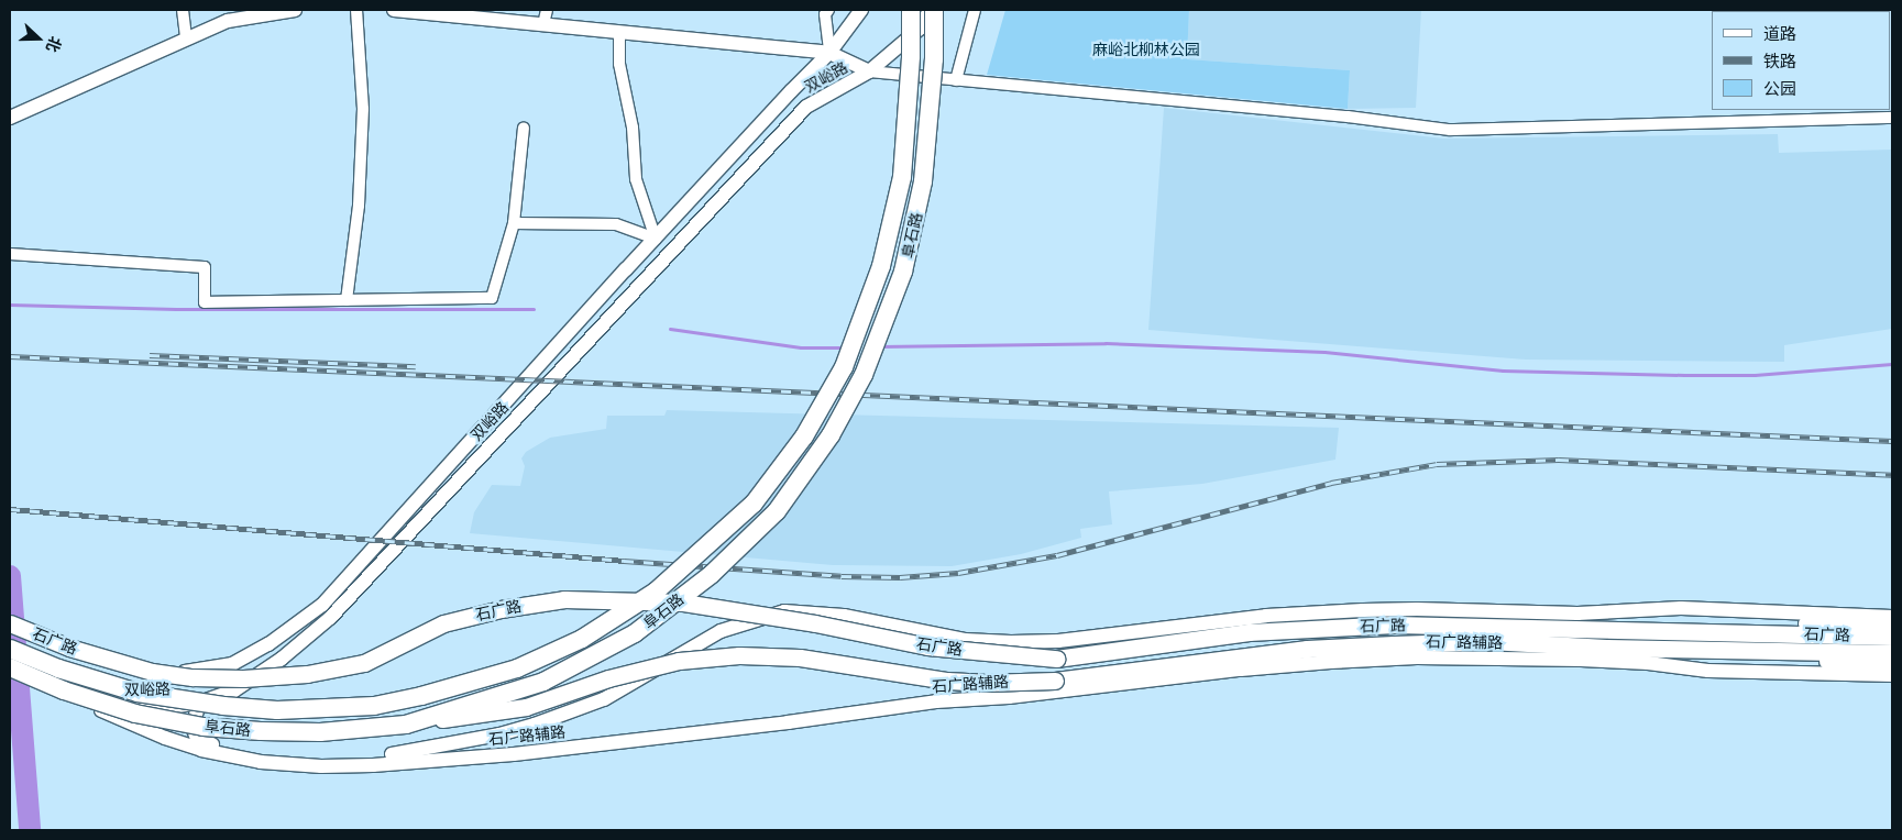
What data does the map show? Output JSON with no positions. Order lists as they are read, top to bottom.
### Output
{
  "streets": {
    "highway": ["阜石路"],
    "main road": ["石广路"],
    "street": ["双峪路", "石广路辅路"]
  },
  "crossings": [
    ["双峪路", "石广路辅路"],
    ["阜石路", "石广路"]
  ],
  "parks": ["麻峪北柳林公园"],
  "legend": ["道路", "铁路", "公园"],
  "north": "right"
}
